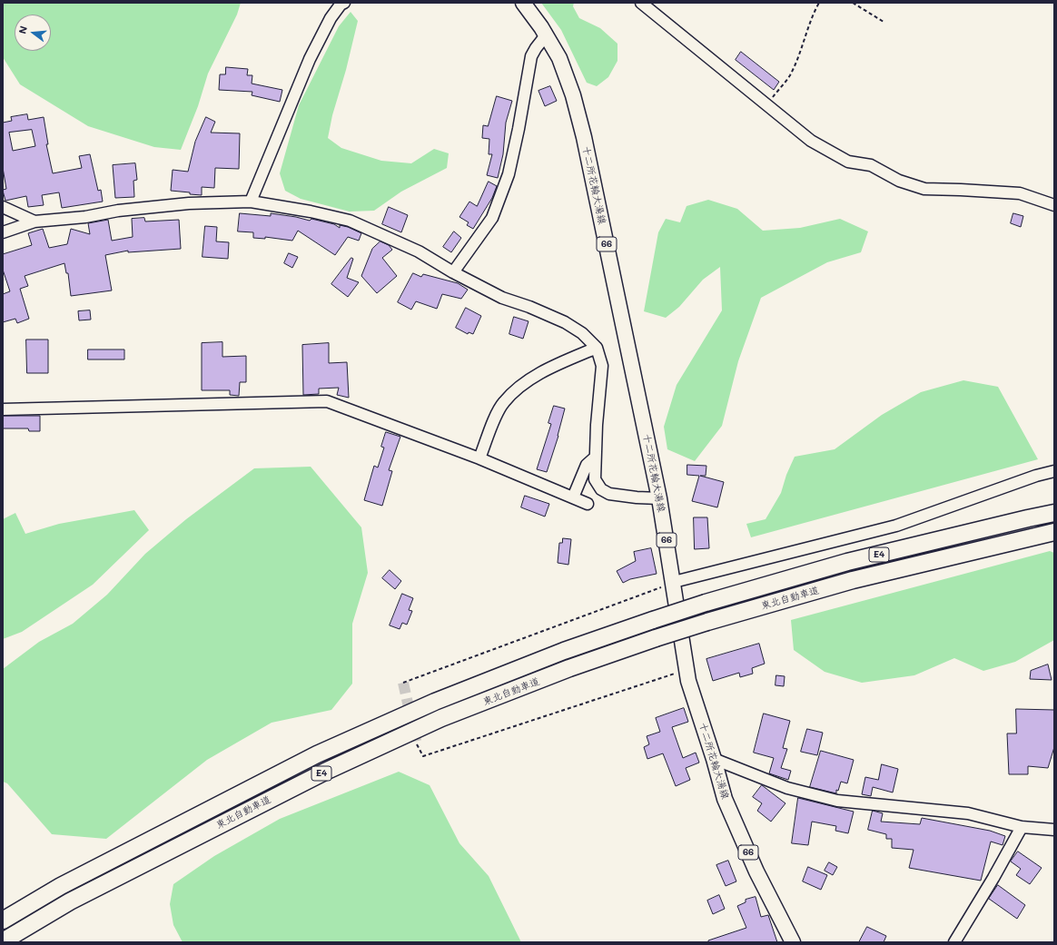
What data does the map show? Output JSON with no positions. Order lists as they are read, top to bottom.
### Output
{
  "streets": {
    "highway": ["E4", "東北自動車道"],
    "main road": ["十二所花輪大湯線", "66"]
  },
  "north": "left"
}
